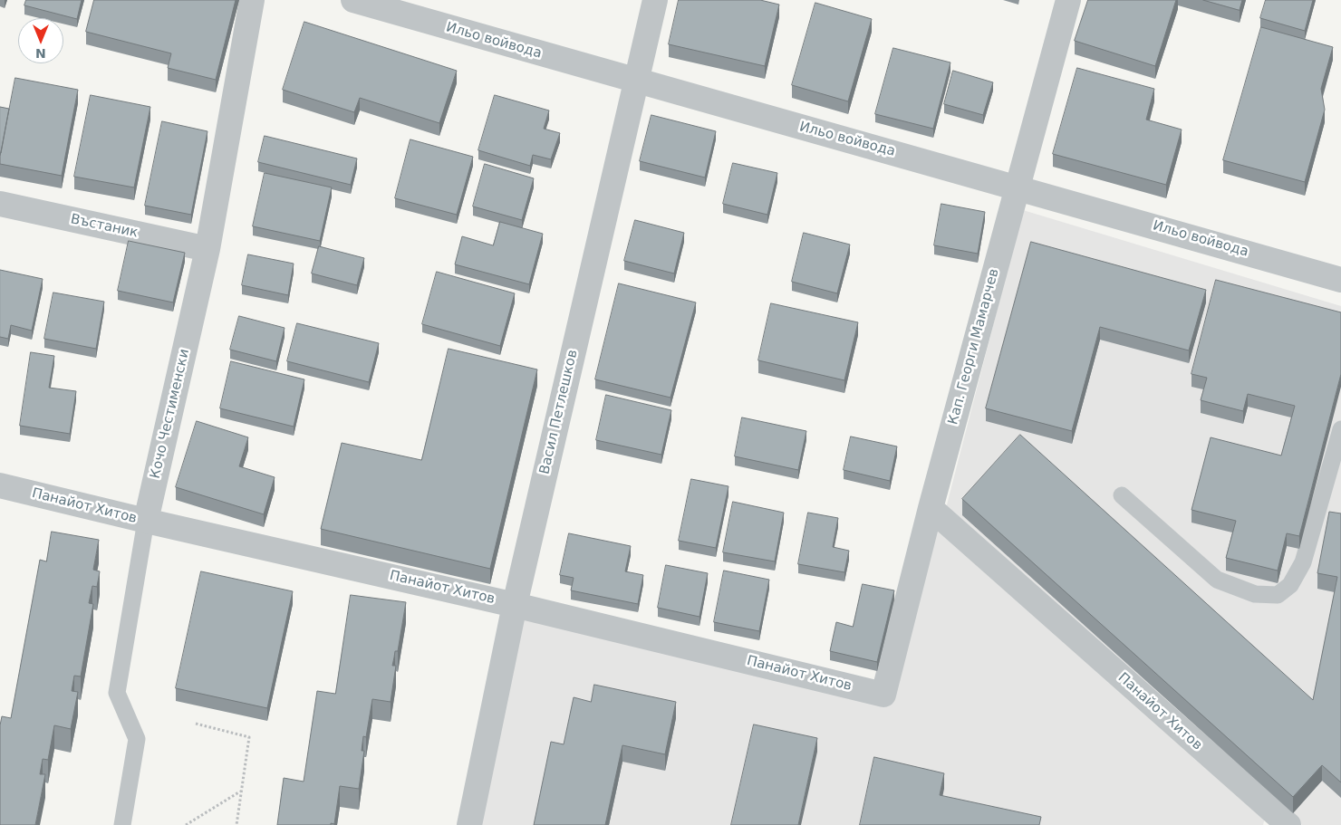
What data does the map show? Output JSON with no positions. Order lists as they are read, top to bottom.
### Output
{
  "streets": {
    "street": [
      "Ильо войвода",
      "Въстаник",
      "Кап. Георги Мамарчев",
      "Васил Петлешков",
      "Кочо Честименски",
      "Панайот Хитов"
    ]
  },
  "crossings": [
    ["Ильо войвода", "Кап. Георги Мамарчев"],
    ["Ильо войвода", "Васил Петлешков"],
    ["Въстаник", "Кочо Честименски"],
    ["Кап. Георги Мамарчев", "Панайот Хитов"],
    ["Васил Петлешков", "Панайот Хитов"],
    ["Кочо Честименски", "Панайот Хитов"]
  ],
  "north": "bottom"
}
